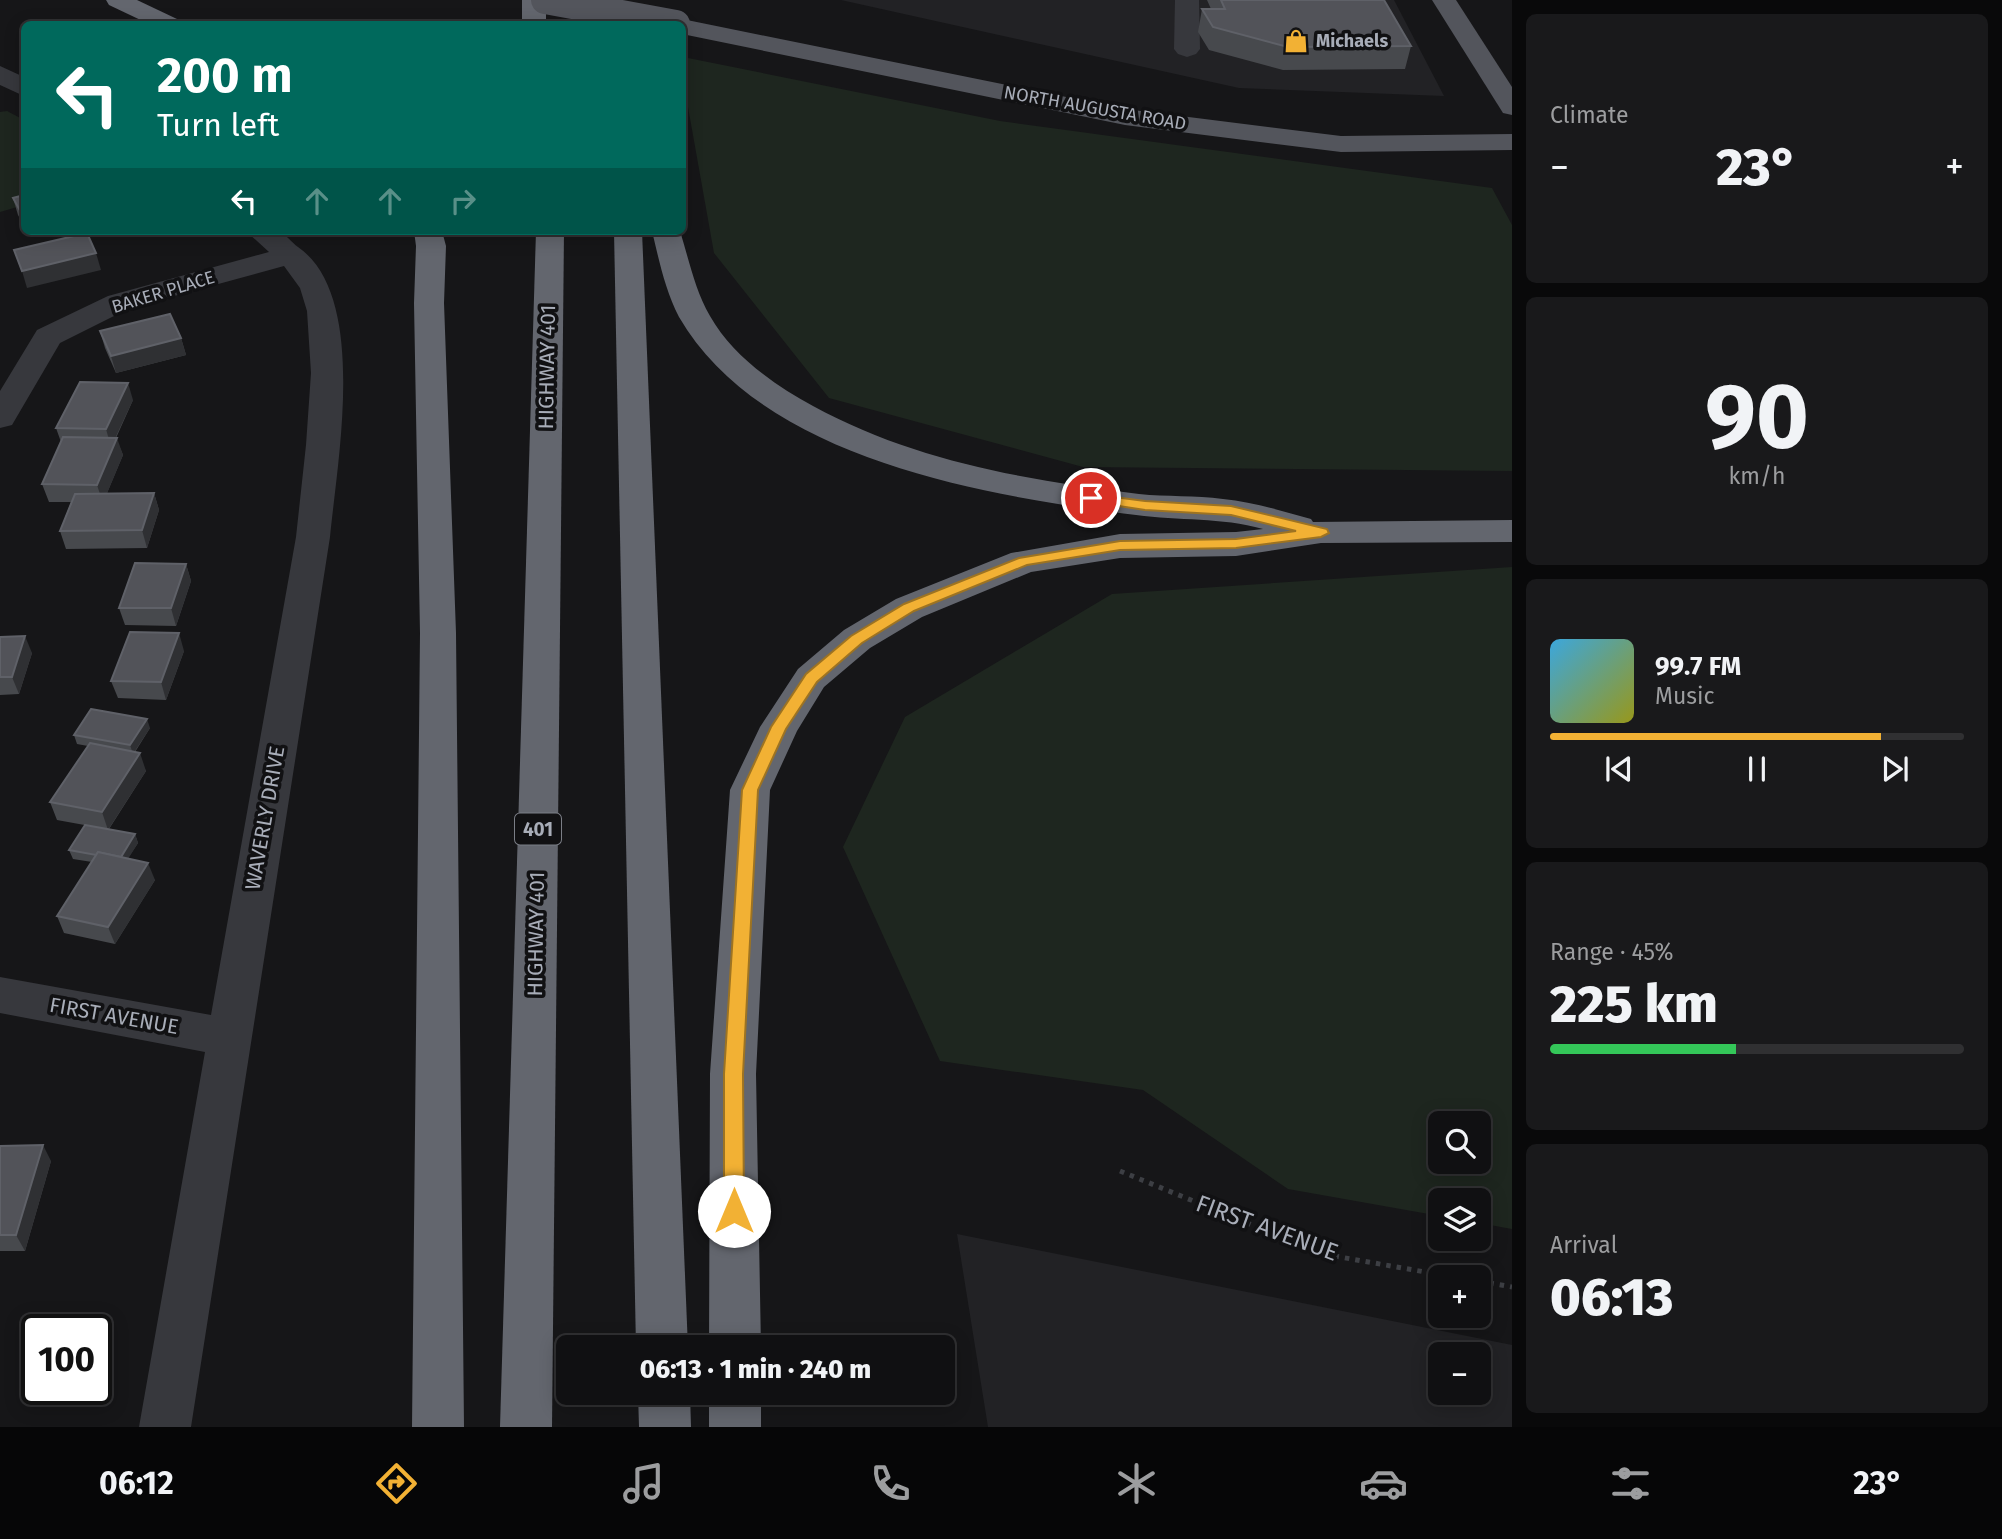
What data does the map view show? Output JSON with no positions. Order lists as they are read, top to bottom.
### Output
{
  "streets": {
    "highway": ["HIGHWAY 401", "401"],
    "main road": ["NORTH AUGUSTA ROAD"],
    "street": ["BAKER PLACE", "WAVERLY DRIVE", "FIRST AVENUE"]
  },
  "crossings": [
    ["BAKER PLACE", "WAVERLY DRIVE"],
    ["WAVERLY DRIVE", "FIRST AVENUE"]
  ],
  "places": {
    "shop": ["Michaels"]
  },
  "page": {
    "tile": [
      "Climate",
      ["90", "km/h"],
      ["Range · 45%", "225 km"],
      ["Arrival", "06:13"]
    ],
    "turn": ["200 m", "Turn left"],
    "heat": ["−", "23°", "+"],
    "song": ["99.7 FM", "Music"],
    "map_buttons": ["+", "−"],
    "limit": "100",
    "trip": "06:13 · 1 min · 240 m",
    "tabs": ["06:12", "23°"]
  }
}
